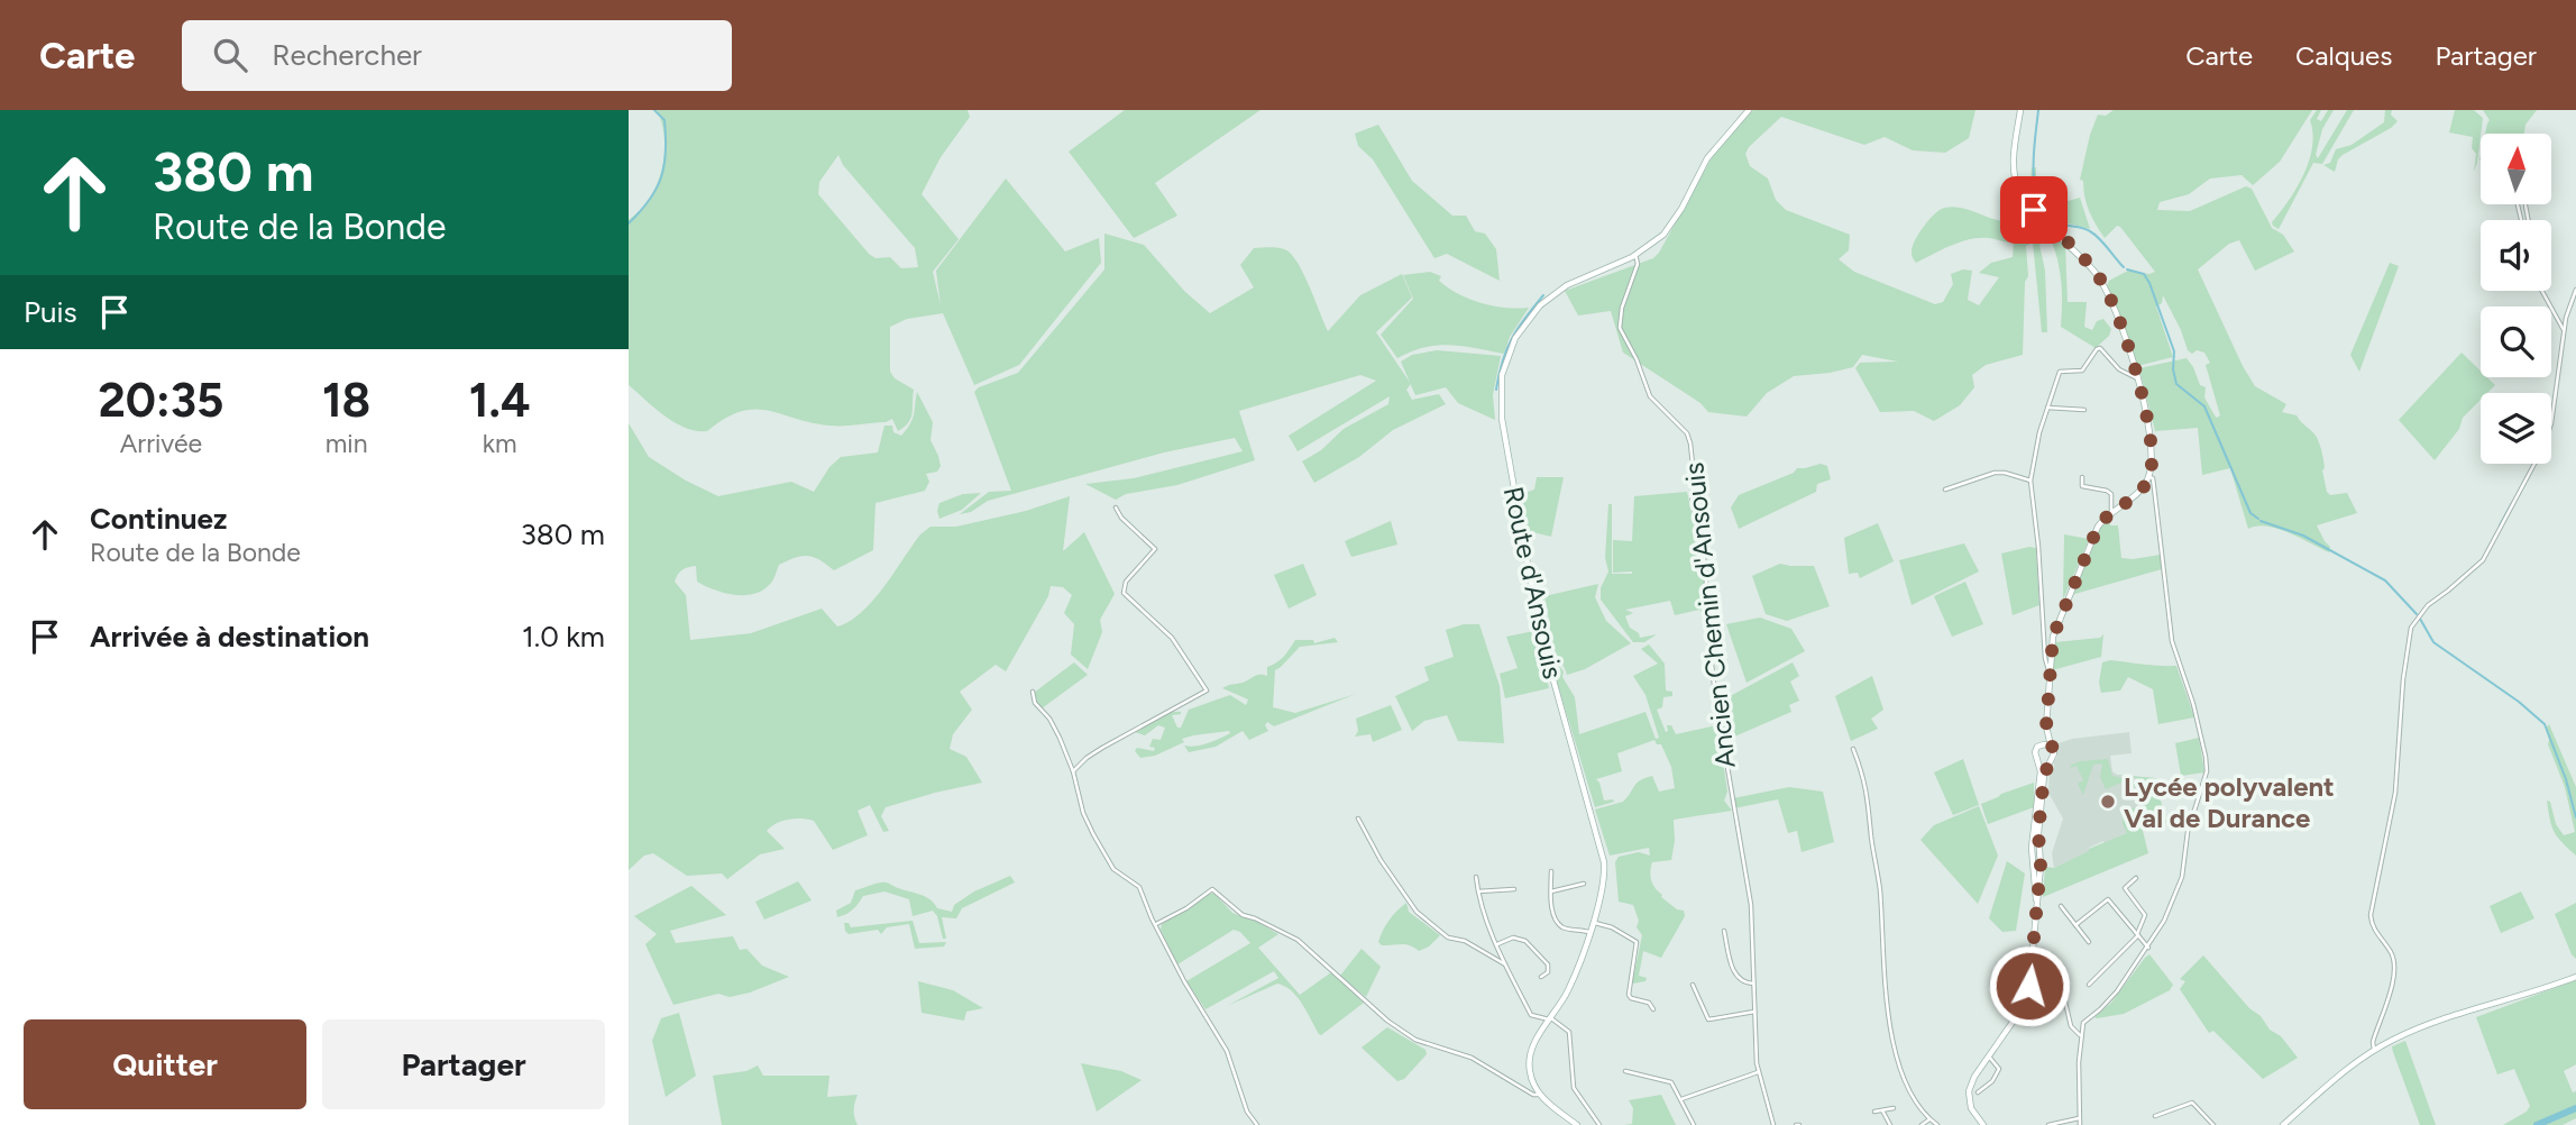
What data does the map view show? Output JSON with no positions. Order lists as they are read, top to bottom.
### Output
{
  "streets": {
    "main road": ["Route d'Ansouis"],
    "street": ["Ancien Chemin d'Ansouis"]
  },
  "crossings": [
    ["Route d'Ansouis", "Ancien Chemin d'Ansouis"]
  ],
  "places": ["Lycée polyvalent Val de Durance"],
  "north": "top",
  "page": {
    "header": "Carte",
    "search": "Rechercher",
    "nav": ["Carte", "Calques", "Partager"],
    "turn": ["380 m", "Route de la Bonde"],
    "then": "Puis",
    "eta": [
      "20:35",
      "Arrivée",
      "18",
      "min",
      "1.4",
      "km"
    ],
    "list": [
      {
        "name": "Continuez",
        "note": "Route de la Bonde",
        "value": "380 m"
      },
      {
        "name": "Arrivée à destination",
        "value": "1.0 km"
      }
    ],
    "buttons": ["Quitter", "Partager"]
  }
}
